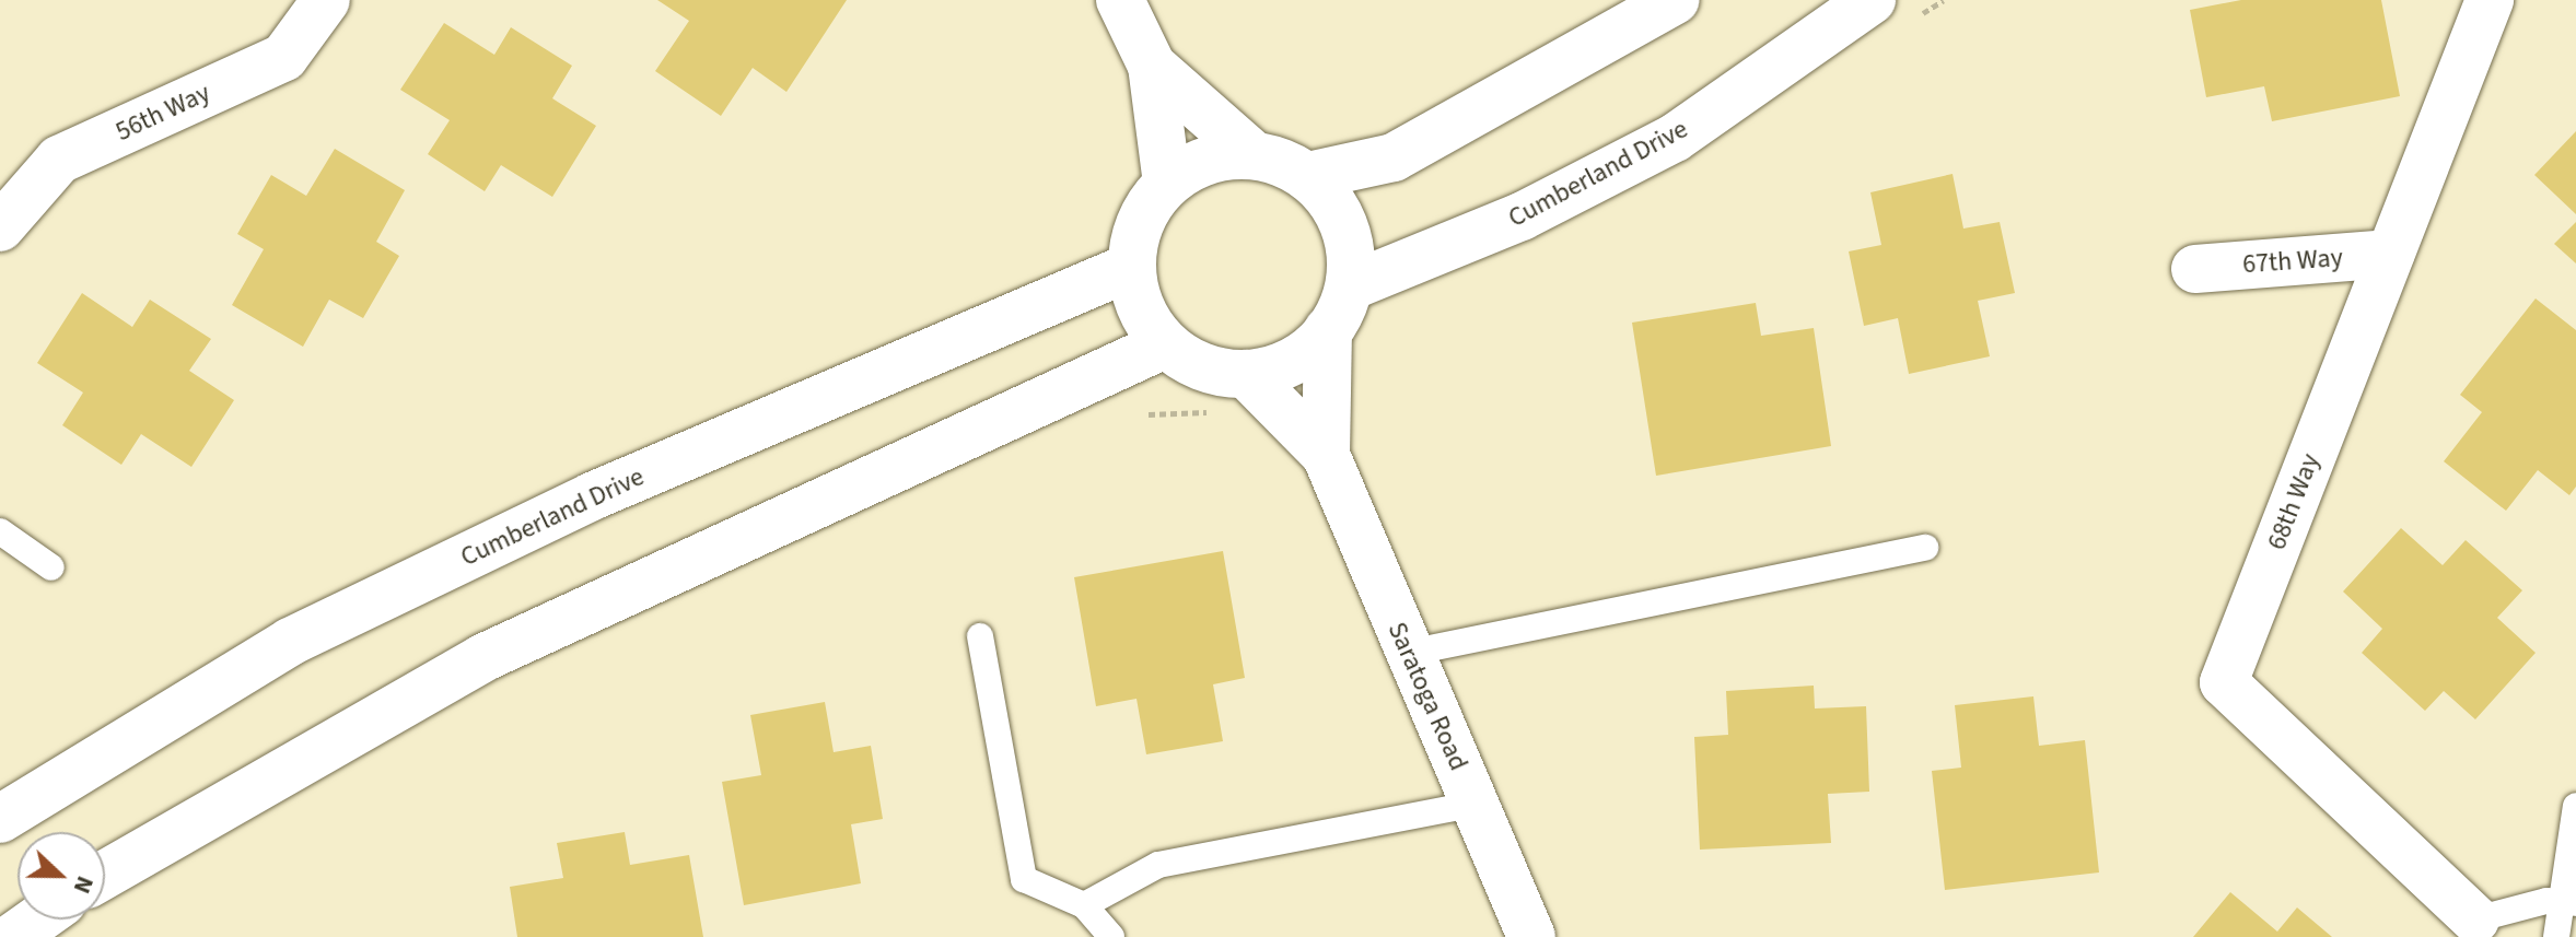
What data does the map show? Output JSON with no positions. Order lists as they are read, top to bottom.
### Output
{
  "streets": {
    "street": [
      "56th Way",
      "Cumberland Drive",
      "67th Way",
      "68th Way",
      "Saratoga Road"
    ]
  },
  "crossings": [
    ["Cumberland Drive", "Saratoga Road"],
    ["67th Way", "68th Way"]
  ],
  "north": "right"
}
